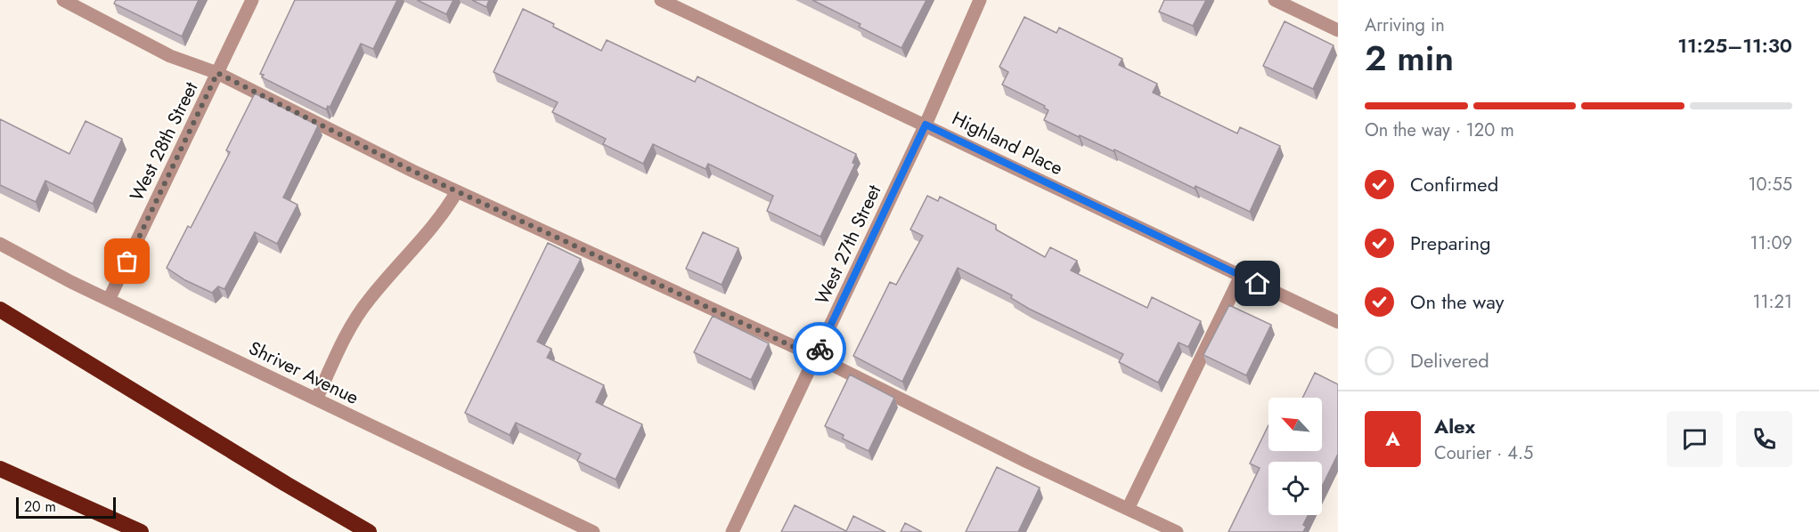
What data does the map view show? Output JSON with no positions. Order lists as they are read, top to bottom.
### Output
{
  "streets": {
    "street": [
      "West 28th Street",
      "Highland Place",
      "West 27th Street",
      "Shriver Avenue"
    ]
  },
  "crossings": [
    ["West 28th Street", "Shriver Avenue"],
    ["Highland Place", "West 27th Street"]
  ],
  "scale_bar": "20 m",
  "north": "top left",
  "page": {
    "heading": ["2 min", "Arriving in", "11:25–11:30"],
    "panel": ["Alex", "Courier · 4.5"],
    "bar": "On the way · 120 m",
    "list": [
      ["Confirmed", "10:55"],
      ["Preparing", "11:09"],
      ["On the way", "11:21"],
      "Delivered"
    ],
    "round": "A",
    "scale": "20 m"
  }
}
